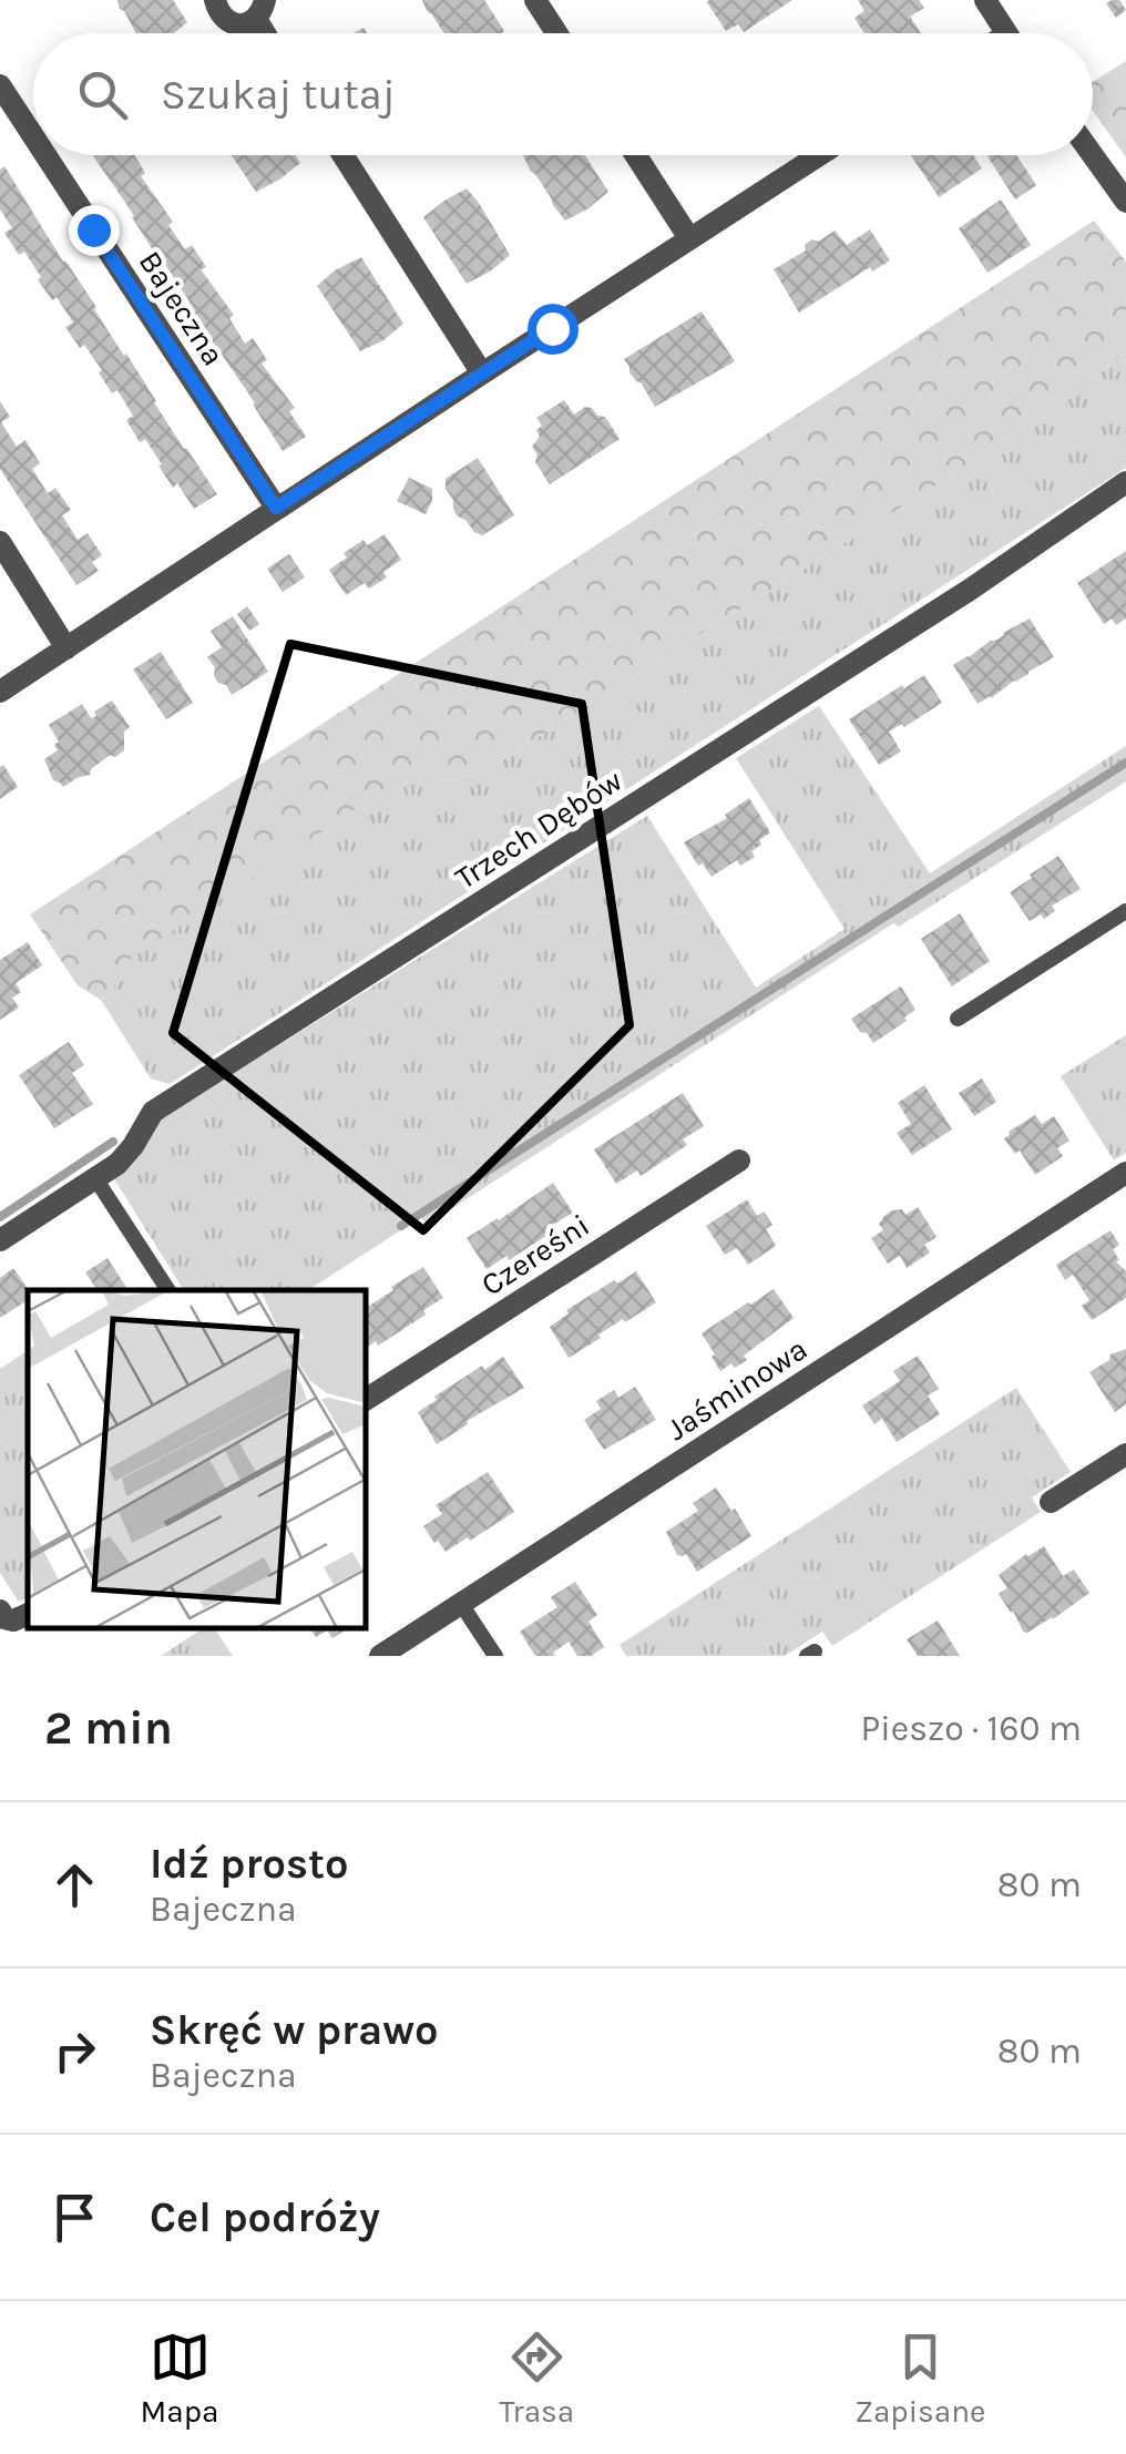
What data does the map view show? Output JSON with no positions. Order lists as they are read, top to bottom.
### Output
{
  "streets": {
    "street": [
      "Bajeczna",
      "Trzech Dębów",
      "Czereśni",
      "Jaśminowa"
    ]
  },
  "page": {
    "search": "Szukaj tutaj",
    "heading": ["2 min", "Pieszo · 160 m"],
    "list": [
      ["Idź prosto", "Bajeczna", "80 m"],
      ["Skręć w prawo", "Bajeczna", "80 m"],
      "Cel podróży"
    ],
    "nav": ["Mapa", "Trasa", "Zapisane"]
  }
}
